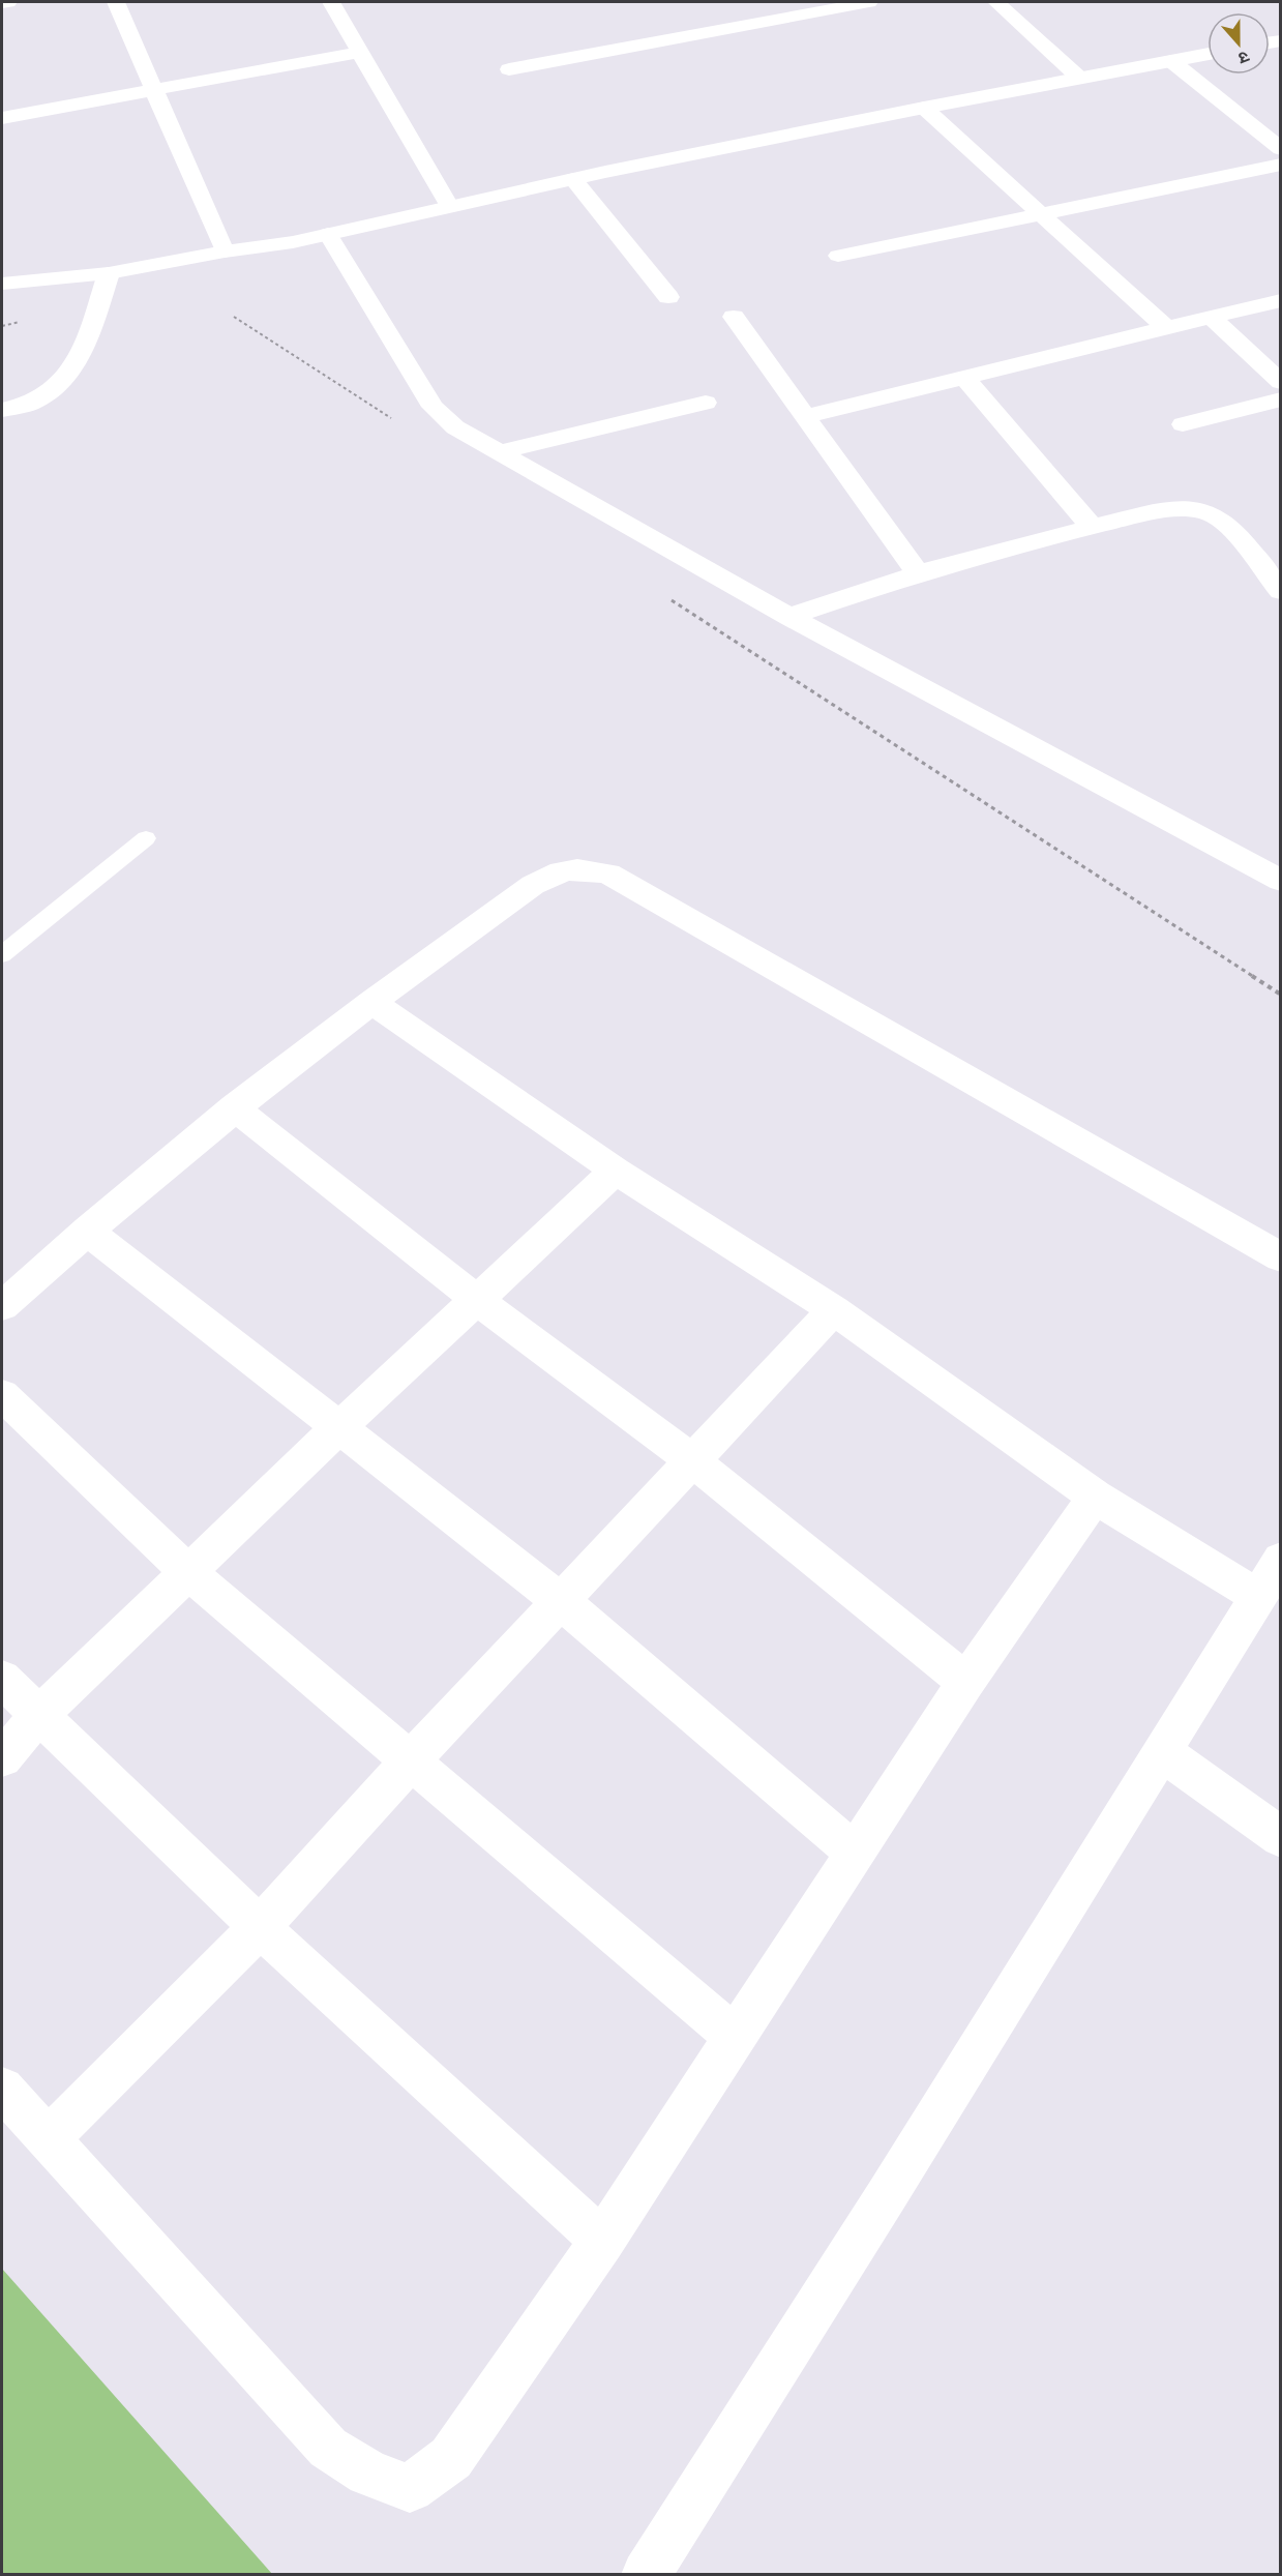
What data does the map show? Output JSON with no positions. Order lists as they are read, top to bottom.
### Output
{
  "north": "bottom"
}
